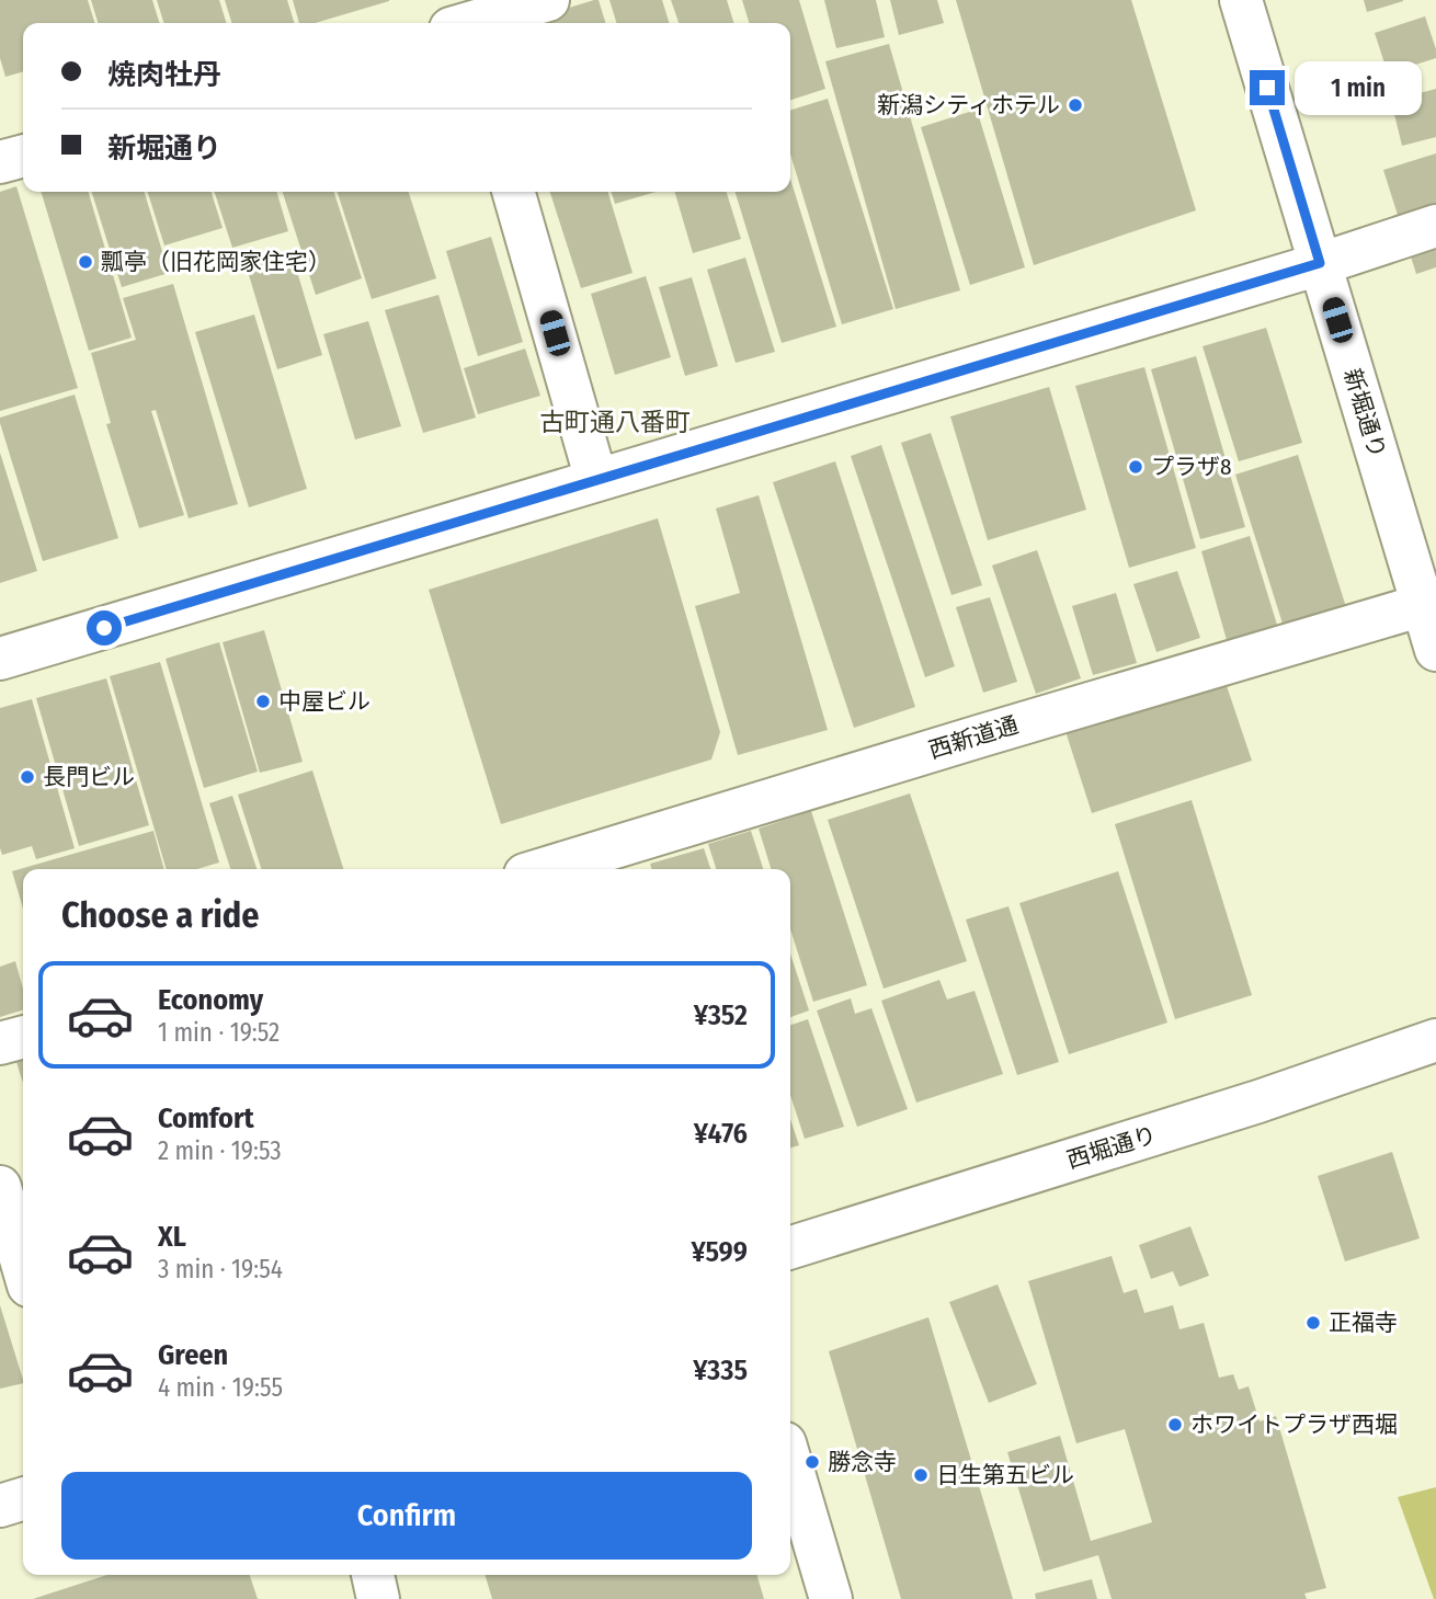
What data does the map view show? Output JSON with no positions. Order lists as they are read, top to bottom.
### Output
{
  "streets": {
    "street": ["新堀通り", "西新道通", "西堀通り"]
  },
  "crossings": [
    ["新堀通り", "西新道通"]
  ],
  "districts": ["古町通八番町"],
  "places": [
    "新潟シティホテル",
    "瓢亭（旧花岡家住宅）",
    "プラザ8",
    "中屋ビル",
    "長門ビル",
    "正福寺",
    "ホワイトプラザ西堀",
    "勝念寺",
    "日生第五ビル"
  ],
  "page": {
    "banner": ["焼肉牡丹", "新堀通り"],
    "bubble": "1 min",
    "heading": "Choose a ride",
    "list": [
      {
        "name": "Economy",
        "note": "1 min · 19:52",
        "value": "¥352"
      },
      {
        "name": "Comfort",
        "note": "2 min · 19:53",
        "value": "¥476"
      },
      {
        "name": "XL",
        "note": "3 min · 19:54",
        "value": "¥599"
      },
      {
        "name": "Green",
        "note": "4 min · 19:55",
        "value": "¥335"
      }
    ],
    "buttons": "Confirm"
  }
}
